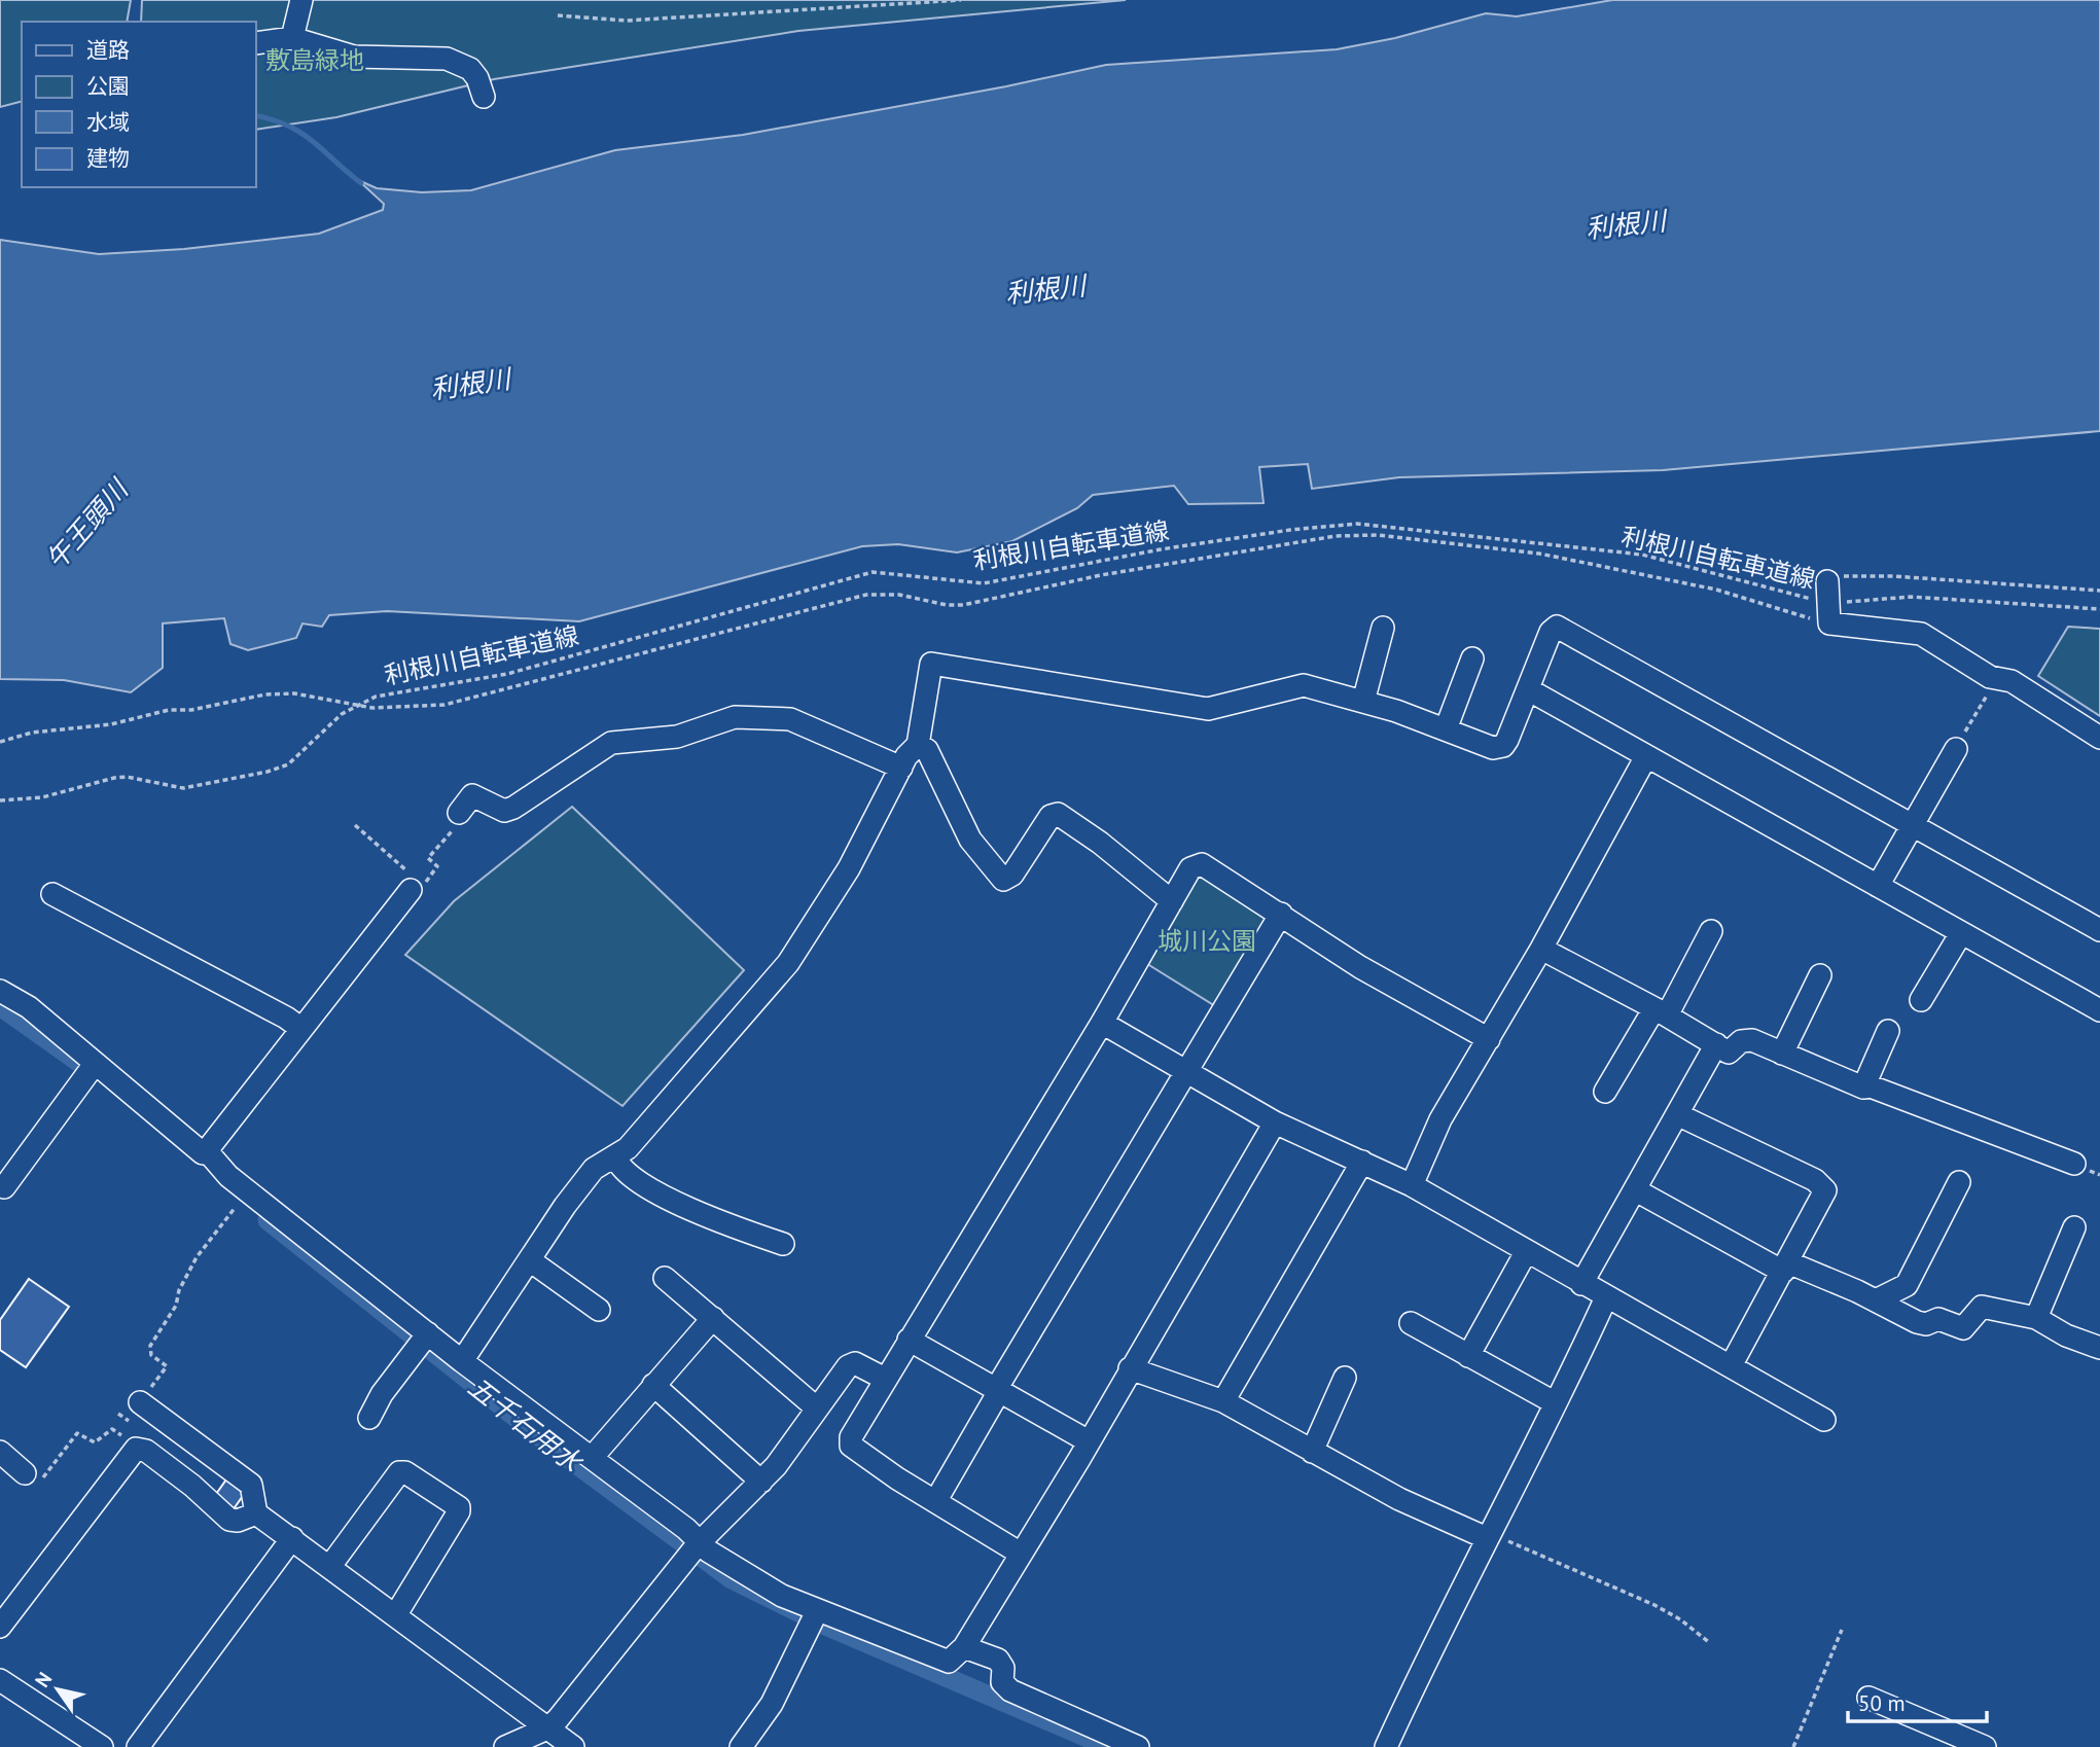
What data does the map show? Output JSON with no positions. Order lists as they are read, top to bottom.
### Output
{
  "streets": {
    "path": ["利根川自転車道線"]
  },
  "water": ["利根川", "午王頭川", "五千石用水"],
  "parks": ["敷島緑地", "城川公園"],
  "legend": [
    "道路",
    "公園",
    "水域",
    "建物"
  ],
  "scale_bar": "50 m",
  "north": "top left"
}
